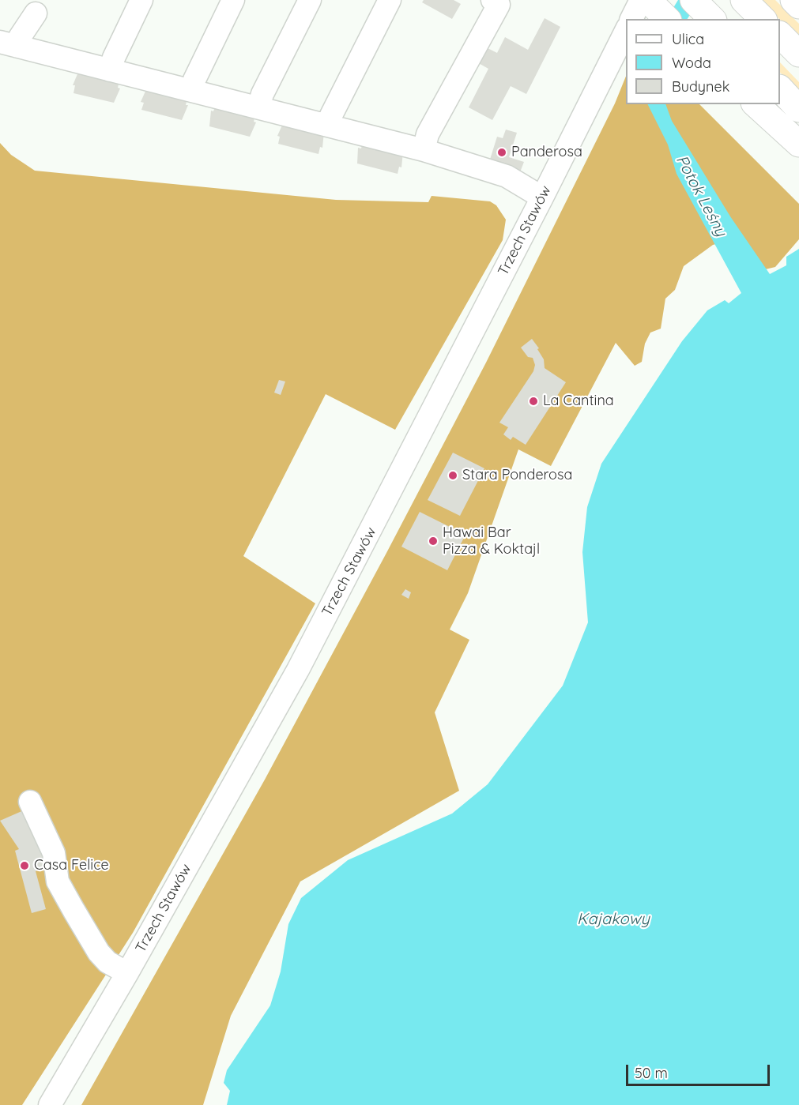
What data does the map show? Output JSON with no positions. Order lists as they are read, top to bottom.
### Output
{
  "streets": {
    "street": ["Trzech Stawów"]
  },
  "water": ["Potok Leśny", "Kajakowy"],
  "places": [
    "Panderosa",
    "La Cantina",
    "Stara Ponderosa",
    "Hawai Bar Pizza & Koktajl",
    "Casa Felice"
  ],
  "legend": ["Ulica", "Woda", "Budynek"],
  "scale_bar": "50 m"
}
